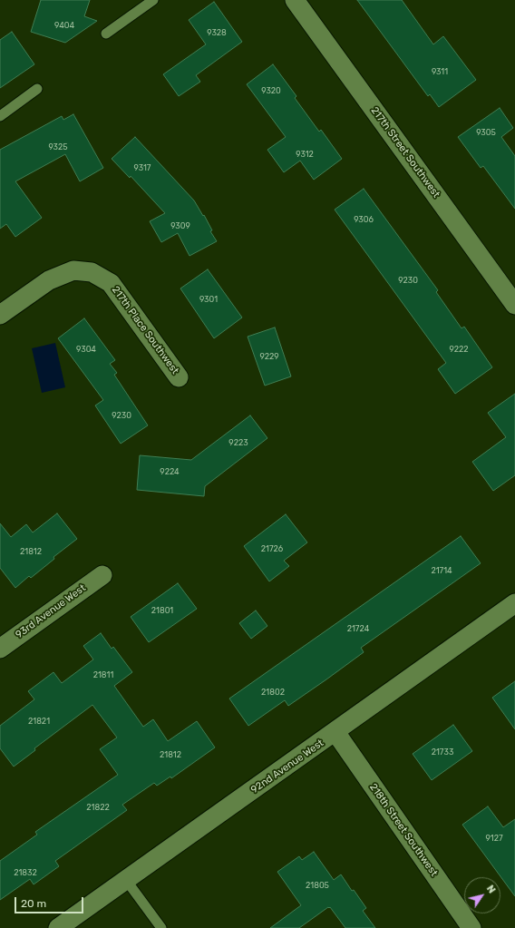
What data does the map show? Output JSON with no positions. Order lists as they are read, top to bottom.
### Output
{
  "streets": {
    "street": [
      "217th Street Southwest",
      "217th Place Southwest",
      "93rd Avenue West",
      "92nd Avenue West",
      "218th Street Southwest"
    ]
  },
  "crossings": [
    ["92nd Avenue West", "218th Street Southwest"]
  ],
  "house_numbers": [
    "9404",
    "9328",
    "9311",
    "9320",
    "9305",
    "9325",
    "9312",
    "9317",
    "9306",
    "9309",
    "9230",
    "9301",
    "9304",
    "9222",
    "9229",
    "9230",
    "9223",
    "9224",
    "21726",
    "21812",
    "21714",
    "21801",
    "21724",
    "21811",
    "21802",
    "21821",
    "21733",
    "21812",
    "21822",
    "9127",
    "21832",
    "21805"
  ],
  "scale_bar": "20 m",
  "north": "top right"
}
